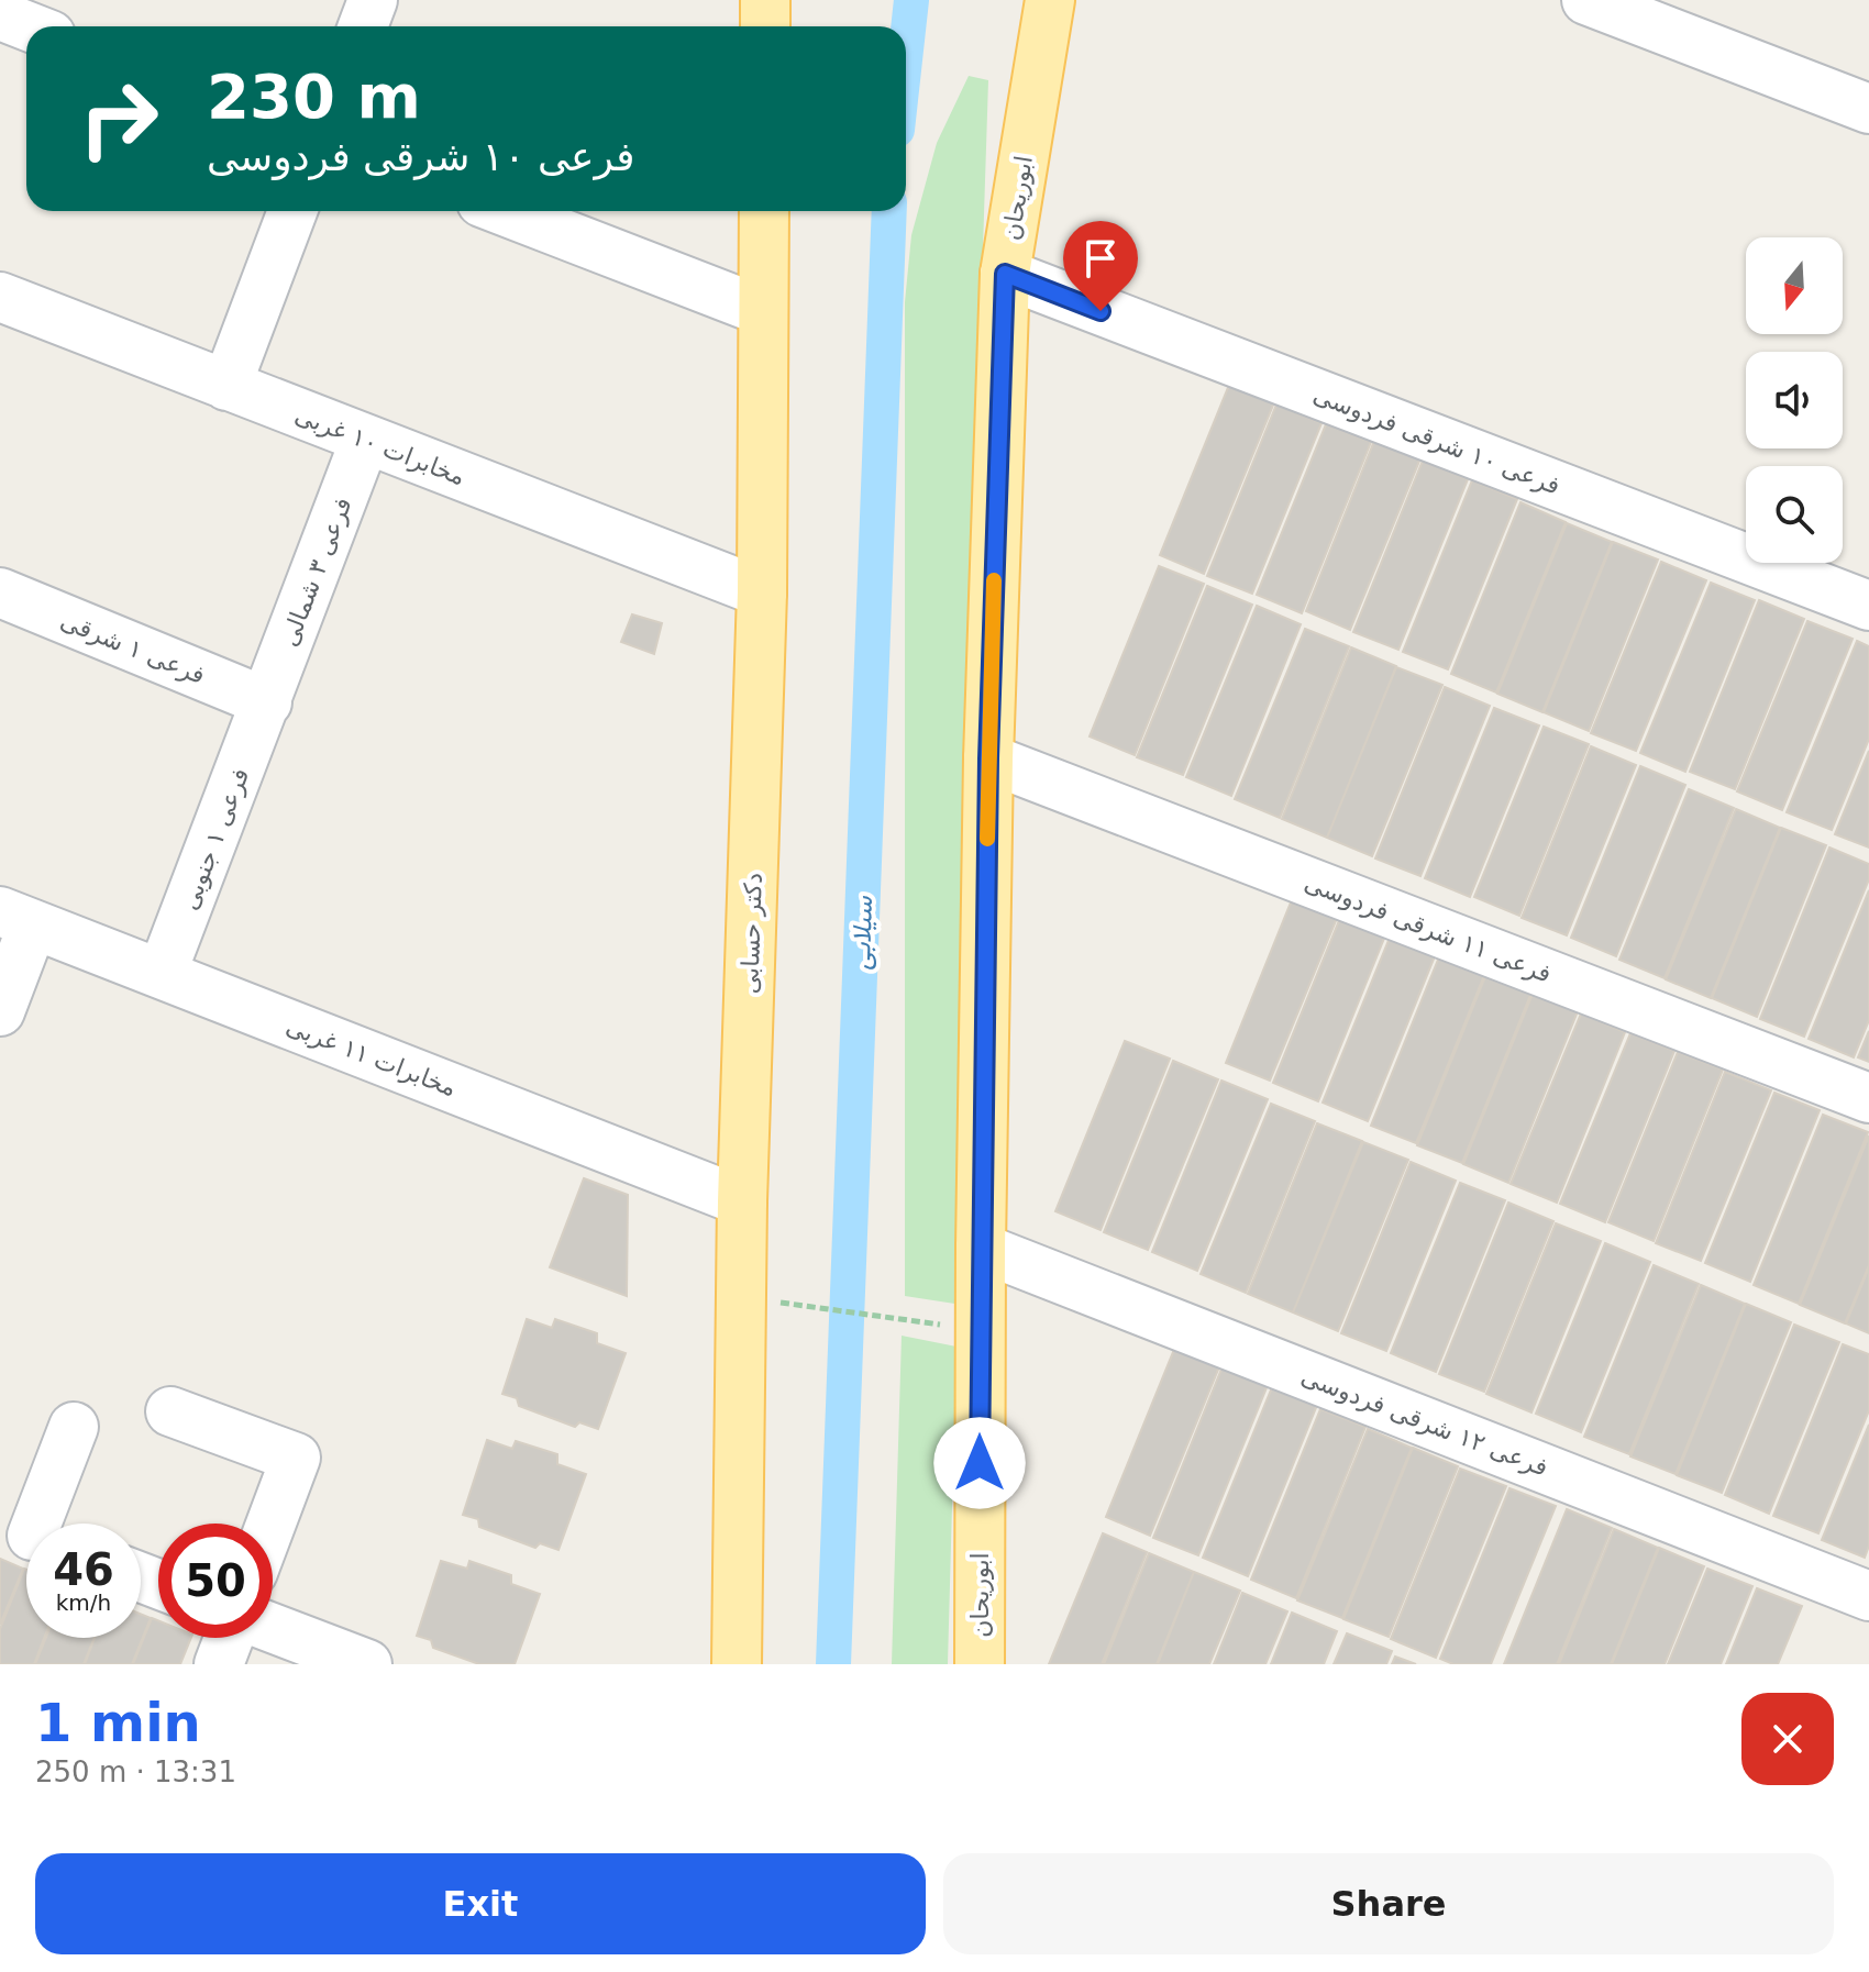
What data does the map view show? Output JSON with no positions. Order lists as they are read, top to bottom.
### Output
{
  "streets": {
    "main road": ["ابوریحان", "دکتر حسابی"],
    "street": [
      "فرعی ۱۰ شرقی فردوسی",
      "مخابرات ۱۰ غربی",
      "فرعی ۳ شمالی",
      "فرعی ۱ شرقی",
      "فرعی ۱ جنوبی",
      "فرعی ۱۱ شرقی فردوسی",
      "مخابرات ۱۱ غربی",
      "فرعی ۱۲ شرقی فردوسی"
    ]
  },
  "crossings": [
    ["ابوریحان", "فرعی ۱۰ شرقی فردوسی"],
    ["ابوریحان", "فرعی ۱۱ شرقی فردوسی"],
    ["ابوریحان", "فرعی ۱۲ شرقی فردوسی"],
    ["مخابرات ۱۰ غربی", "فرعی ۳ شمالی"],
    ["مخابرات ۱۰ غربی", "دکتر حسابی"],
    ["فرعی ۳ شمالی", "فرعی ۱ شرقی"],
    ["فرعی ۳ شمالی", "فرعی ۱ جنوبی"],
    ["فرعی ۱ شرقی", "فرعی ۱ جنوبی"],
    ["فرعی ۱ جنوبی", "مخابرات ۱۱ غربی"],
    ["دکتر حسابی", "مخابرات ۱۱ غربی"]
  ],
  "water": ["سیلابی"],
  "north": "bottom",
  "page": {
    "turn": ["230 m", "فرعی ۱۰ شرقی فردوسی"],
    "speed": "46 km/h",
    "limit": "50",
    "heading": ["1 min", "250 m · 13:31"],
    "buttons": ["Exit", "Share"]
  }
}
